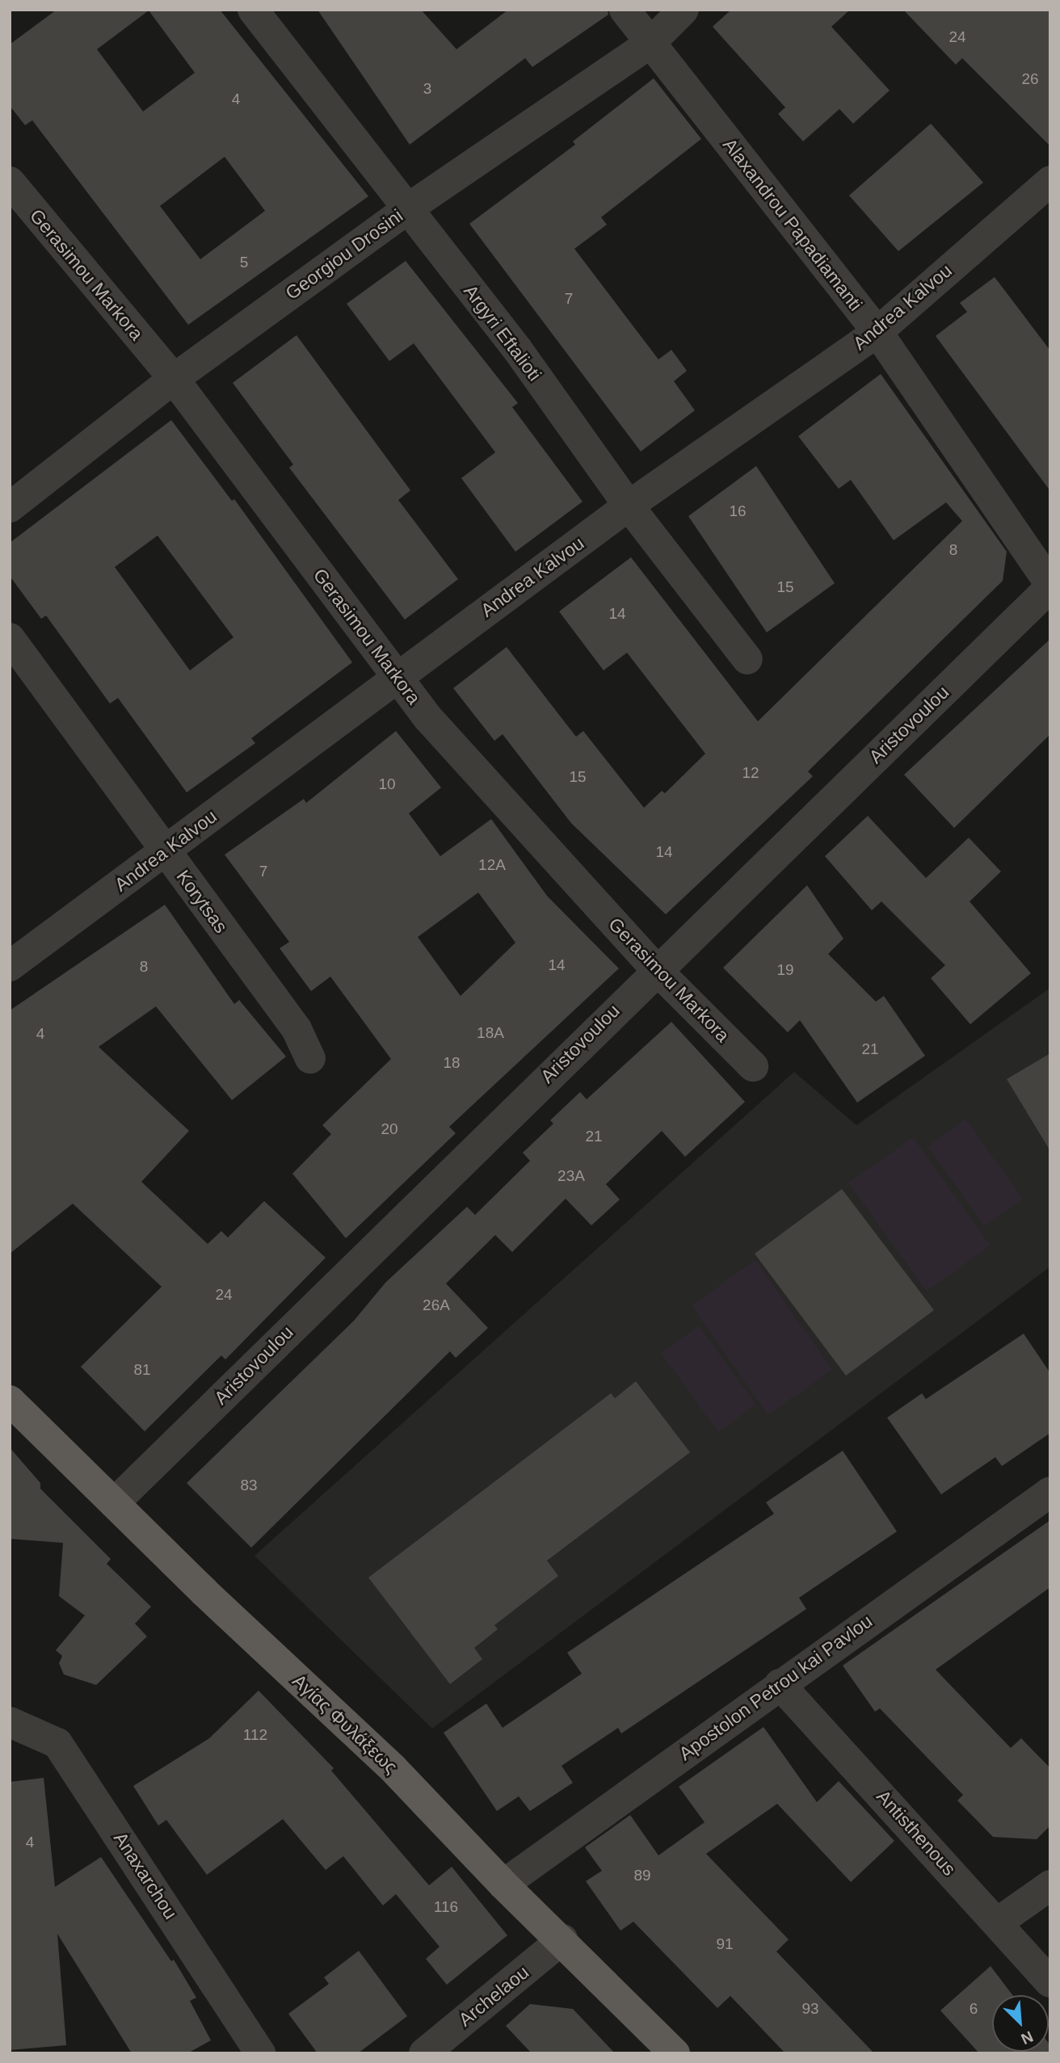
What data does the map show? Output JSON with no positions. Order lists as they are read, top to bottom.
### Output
{
  "streets": {
    "main road": ["Αγίας Φυλάξεως"],
    "street": [
      "Alaxandrou Papadiamanti",
      "Georgiou Drosini",
      "Gerasimou Markora",
      "Andrea Kalvou",
      "Argyri Eftalioti",
      "Aristovoulou",
      "Korytsas",
      "Apostolon Petrou kai Pavlou",
      "Antisthenous",
      "Anaxarchou",
      "Archelaou"
    ]
  },
  "crossings": [
    ["Alaxandrou Papadiamanti", "Georgiou Drosini"],
    ["Alaxandrou Papadiamanti", "Andrea Kalvou"],
    ["Alaxandrou Papadiamanti", "Aristovoulou"],
    ["Georgiou Drosini", "Gerasimou Markora"],
    ["Georgiou Drosini", "Argyri Eftalioti"],
    ["Gerasimou Markora", "Andrea Kalvou"],
    ["Gerasimou Markora", "Aristovoulou"],
    ["Andrea Kalvou", "Argyri Eftalioti"],
    ["Andrea Kalvou", "Korytsas"],
    ["Aristovoulou", "Αγίας Φυλάξεως"],
    ["Apostolon Petrou kai Pavlou", "Αγίας Φυλάξεως"],
    ["Apostolon Petrou kai Pavlou", "Antisthenous"],
    ["Αγίας Φυλάξεως", "Archelaou"]
  ],
  "house_numbers": [
    "24",
    "26",
    "3",
    "4",
    "5",
    "7",
    "16",
    "8",
    "15",
    "14",
    "12",
    "15",
    "10",
    "14",
    "12A",
    "7",
    "14",
    "8",
    "19",
    "18A",
    "4",
    "21",
    "18",
    "20",
    "21",
    "23A",
    "24",
    "26A",
    "81",
    "83",
    "112",
    "4",
    "89",
    "116",
    "91",
    "93",
    "6"
  ],
  "north": "bottom right"
}
